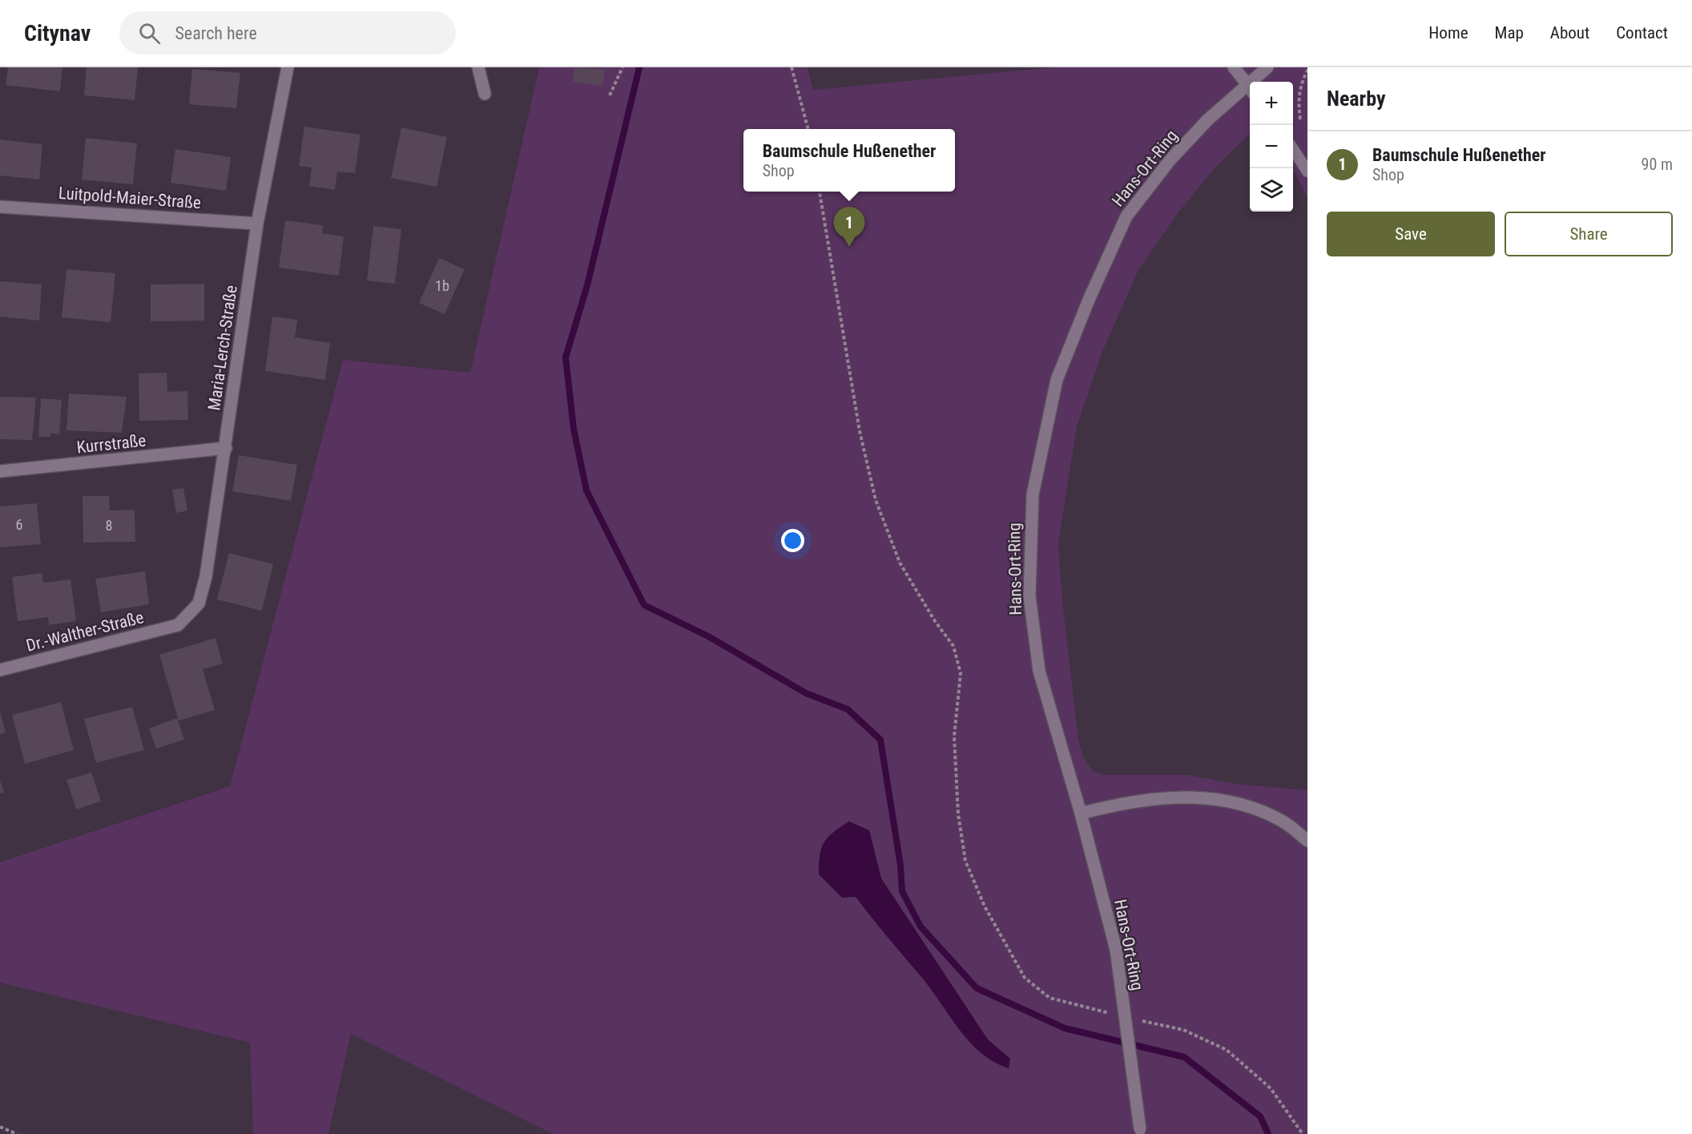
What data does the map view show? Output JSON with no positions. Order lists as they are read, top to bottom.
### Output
{
  "streets": {
    "main road": [
      "Hans-Ort-Ring",
      "Luitpold-Maier-Straße",
      "Maria-Lerch-Straße",
      "Kurrstraße",
      "Dr.-Walther-Straße"
    ]
  },
  "crossings": [
    ["Luitpold-Maier-Straße", "Maria-Lerch-Straße"],
    ["Maria-Lerch-Straße", "Kurrstraße"],
    ["Maria-Lerch-Straße", "Dr.-Walther-Straße"]
  ],
  "house_numbers": ["1b", "6", "8"],
  "page": {
    "header": "Citynav",
    "search": "Search here",
    "nav": [
      "Home",
      "Map",
      "About",
      "Contact"
    ],
    "heading": "Nearby",
    "map_buttons": ["+", "−"],
    "popup": ["Baumschule Hußenether", "Shop"],
    "list": [
      {
        "mark": "1",
        "name": "Baumschule Hußenether",
        "note": "Shop",
        "value": "90 m"
      }
    ],
    "buttons": ["Save", "Share"],
    "pins": "1"
  }
}
